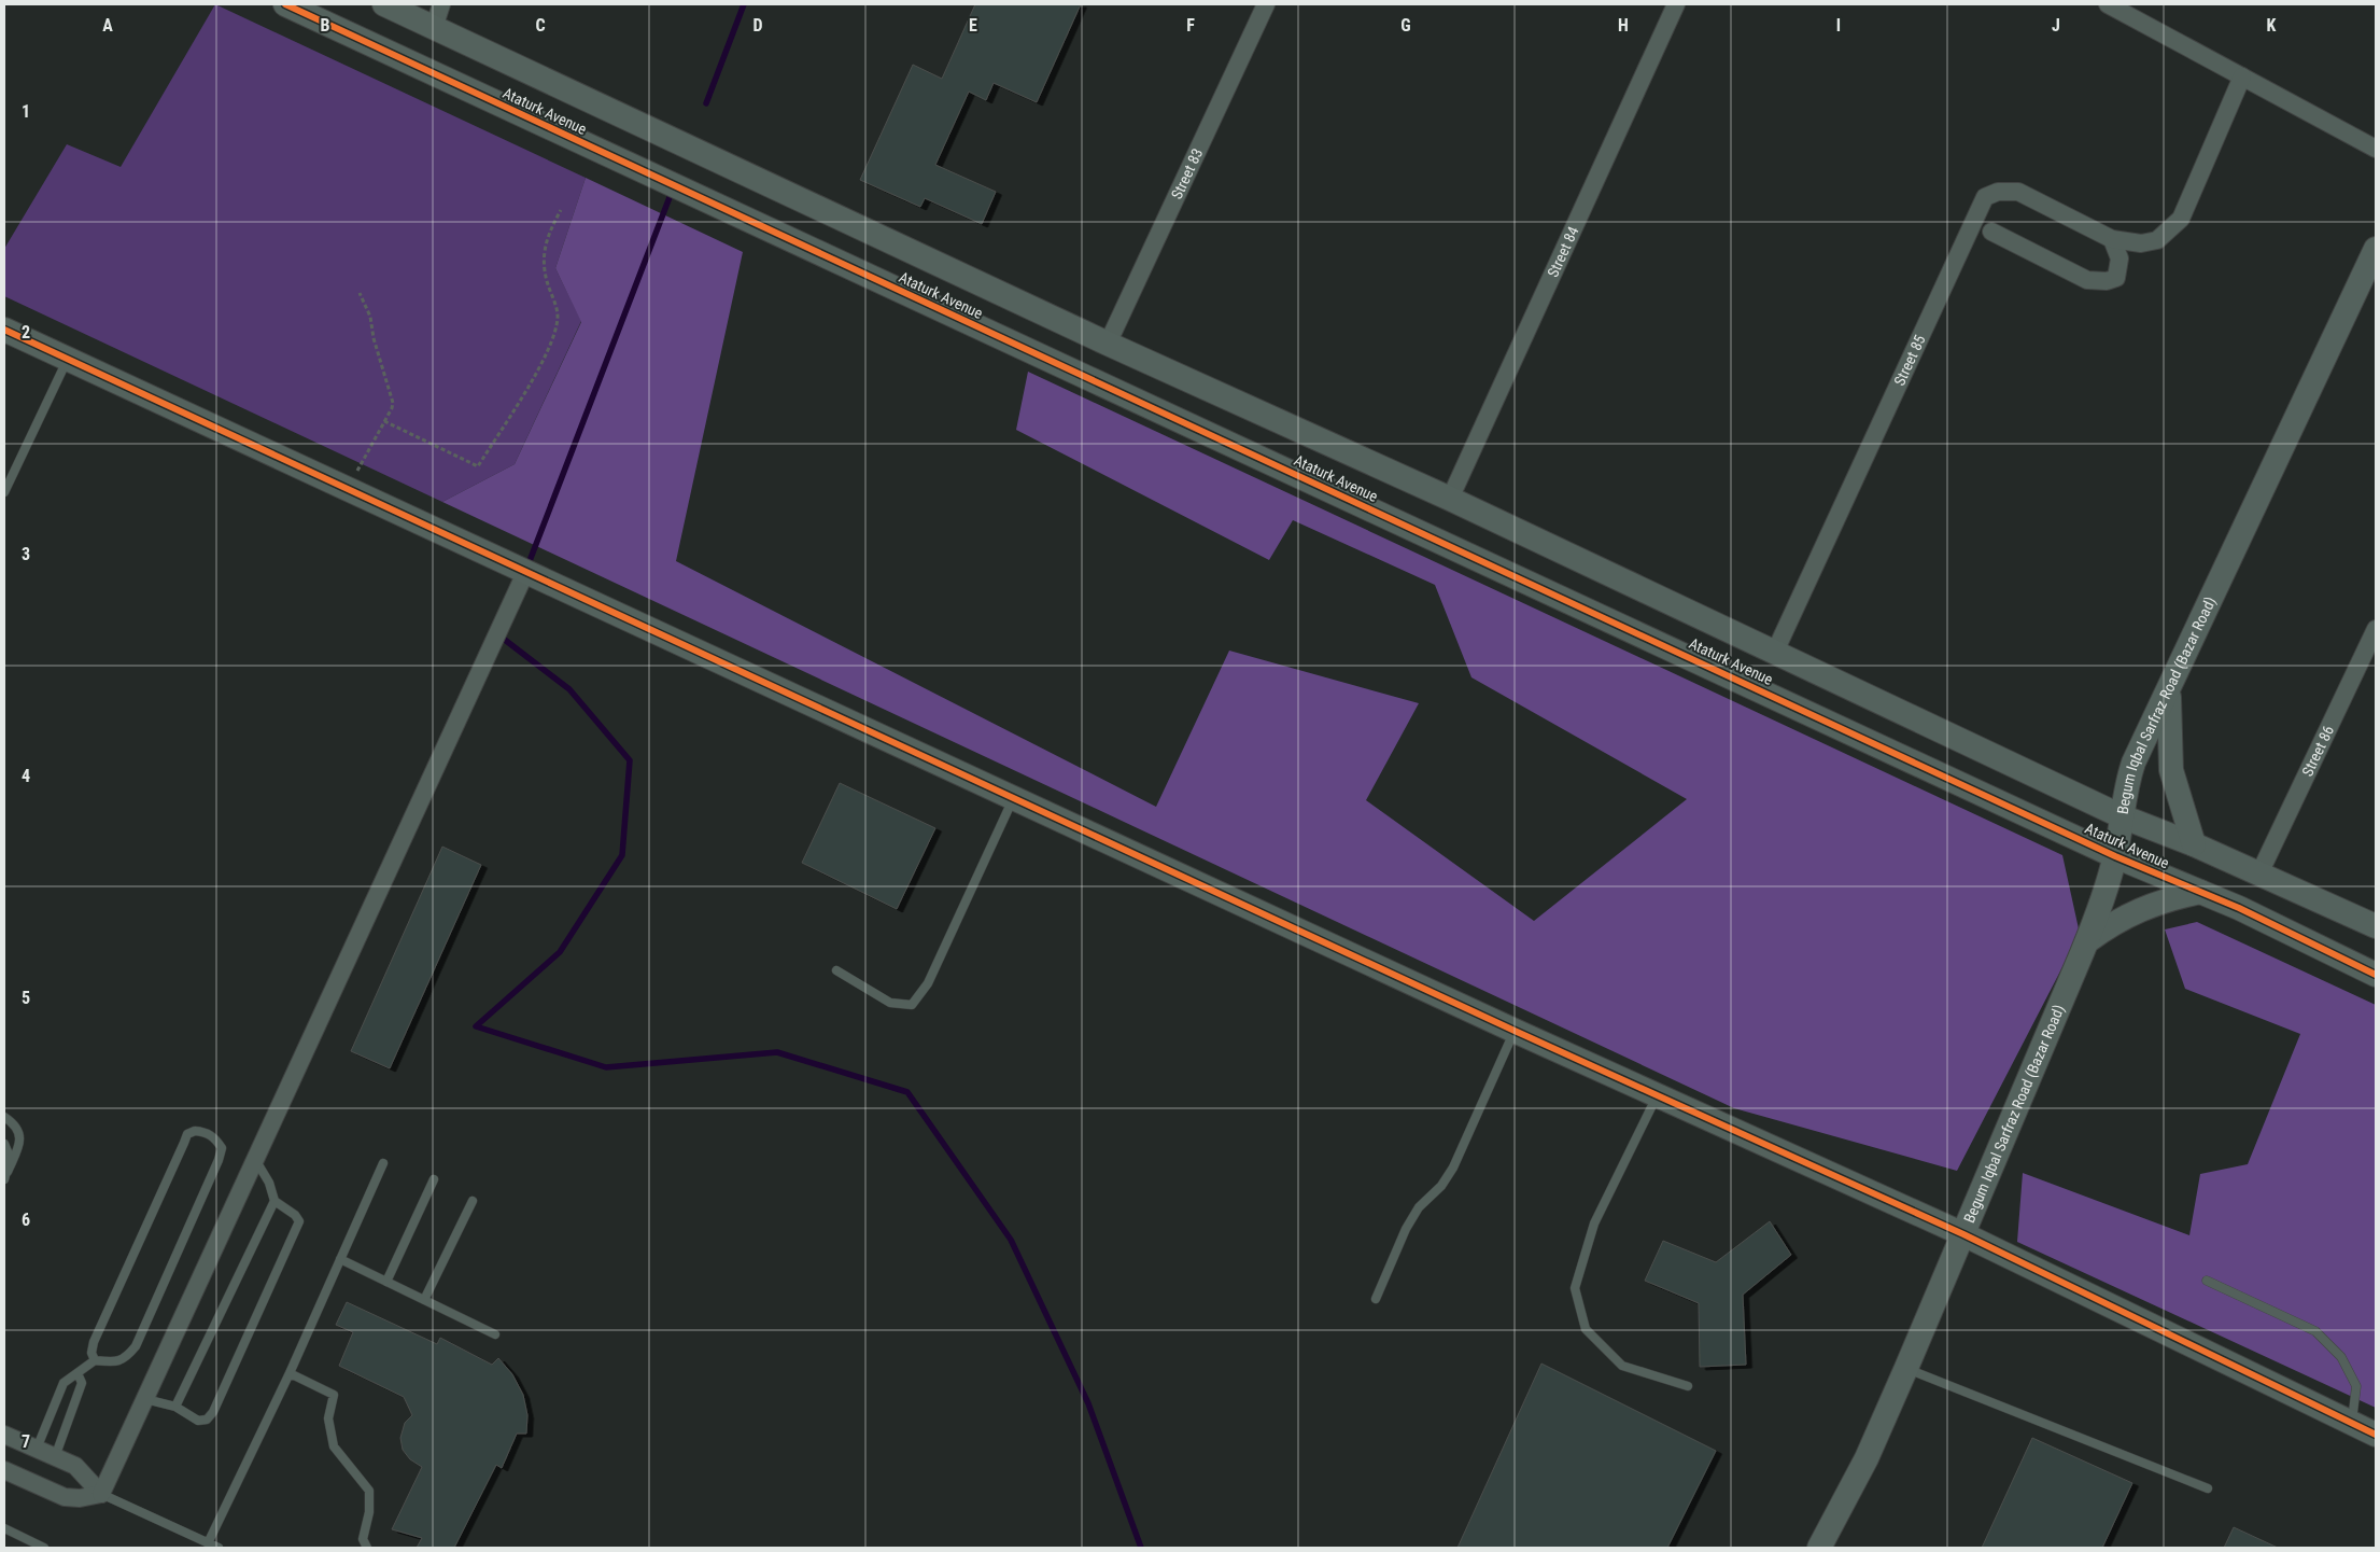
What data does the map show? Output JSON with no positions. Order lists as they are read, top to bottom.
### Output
{
  "streets": {
    "street": [
      "Ataturk Avenue",
      "Street 83",
      "Street 84",
      "Street 85",
      "Begum Iqbal Sarfraz Road (Bazar Road)",
      "Street 86"
    ]
  },
  "crossings": [
    ["Ataturk Avenue", "Street 83"],
    ["Ataturk Avenue", "Street 84"],
    ["Ataturk Avenue", "Street 85"],
    ["Ataturk Avenue", "Begum Iqbal Sarfraz Road (Bazar Road)"],
    ["Ataturk Avenue", "Street 86"]
  ],
  "grid": {
    "columns": [
      "A",
      "B",
      "C",
      "D",
      "E",
      "F",
      "G",
      "H",
      "I",
      "J",
      "K"
    ],
    "rows": [
      "1",
      "2",
      "3",
      "4",
      "5",
      "6",
      "7"
    ]
  }
}
